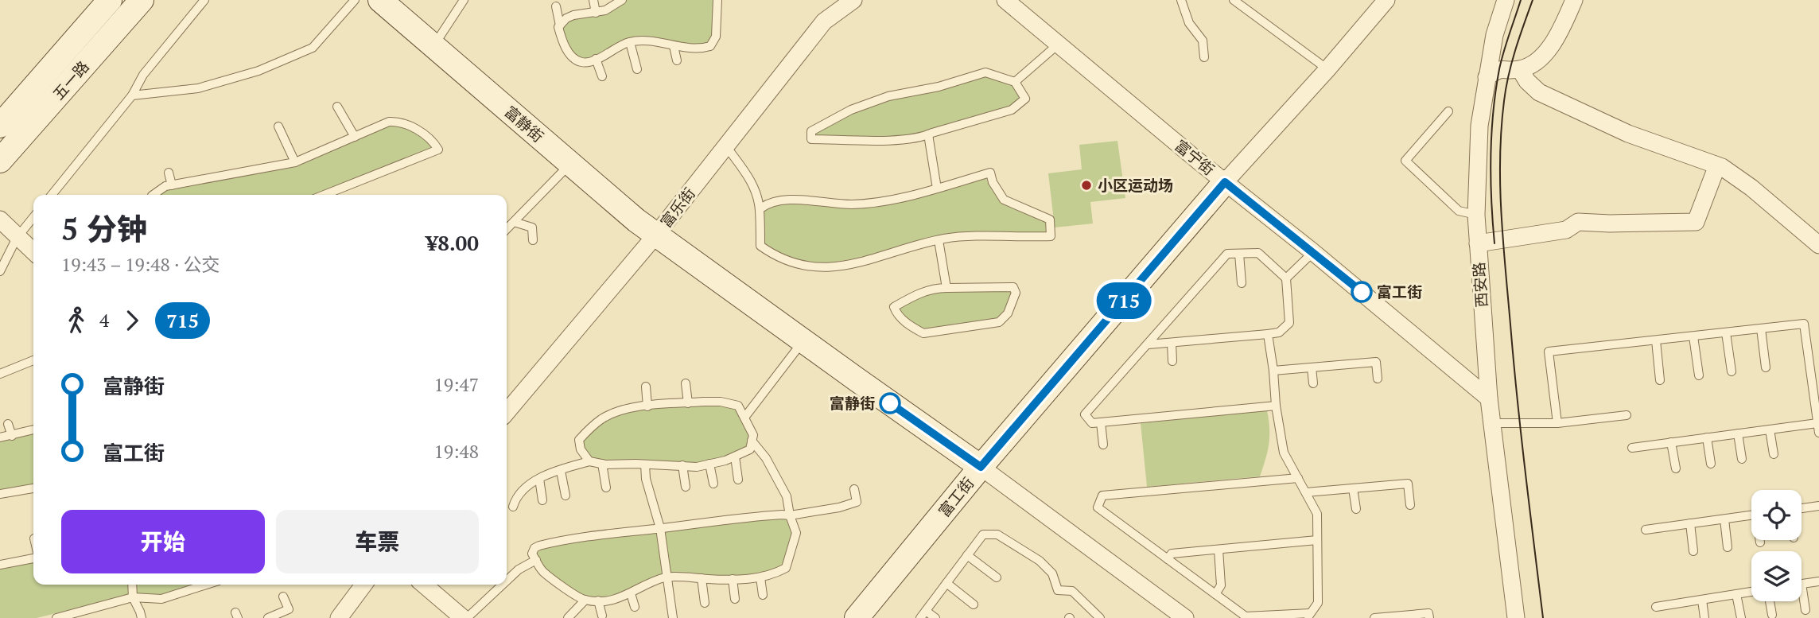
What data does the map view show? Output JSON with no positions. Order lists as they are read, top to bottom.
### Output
{
  "streets": {
    "street": [
      "五一路",
      "富静街",
      "富宁街",
      "富乐街",
      "西安路",
      "富工街"
    ]
  },
  "crossings": [
    ["富静街", "富乐街"],
    ["富静街", "富工街"],
    ["富宁街", "西安路"],
    ["富宁街", "富工街"]
  ],
  "places": ["小区运动场", "富工街", "富静街"],
  "lines": ["bus line 715"],
  "page": {
    "on_map": "715",
    "heading": ["5 分钟", "19:43 – 19:48 · 公交", "¥8.00"],
    "legs": ["4", "715"],
    "list": [
      {
        "name": "富静街",
        "value": "19:47"
      },
      {
        "name": "富工街",
        "value": "19:48"
      }
    ],
    "buttons": ["开始", "车票"]
  }
}
